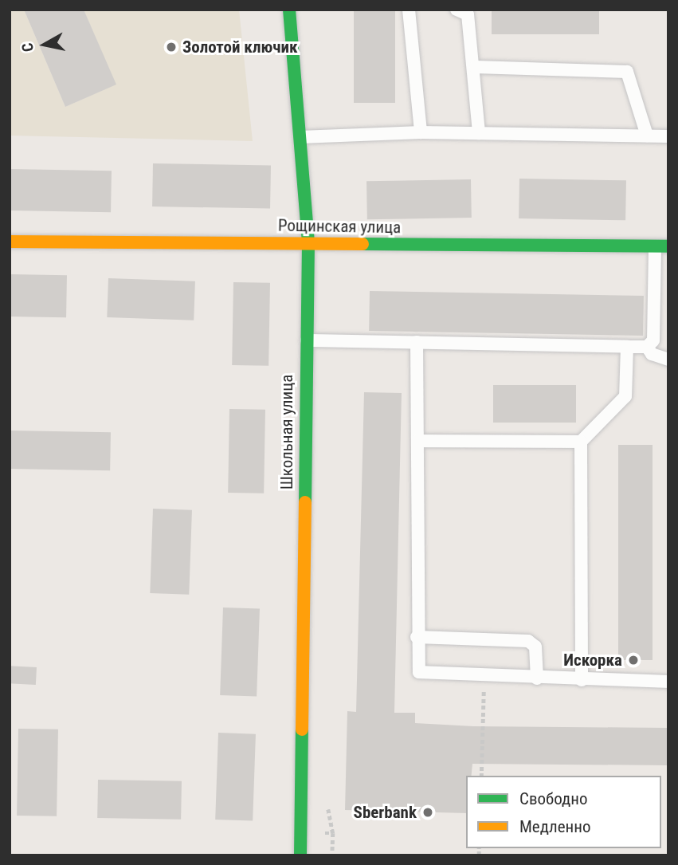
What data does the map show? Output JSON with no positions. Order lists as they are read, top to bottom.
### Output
{
  "streets": {
    "street": ["Рощинская улица", "Школьная улица"]
  },
  "crossings": [
    ["Рощинская улица", "Школьная улица"]
  ],
  "places": ["Золотой ключик", "Искорка", "Sberbank"],
  "legend": ["Свободно", "Медленно"],
  "north": "left"
}
